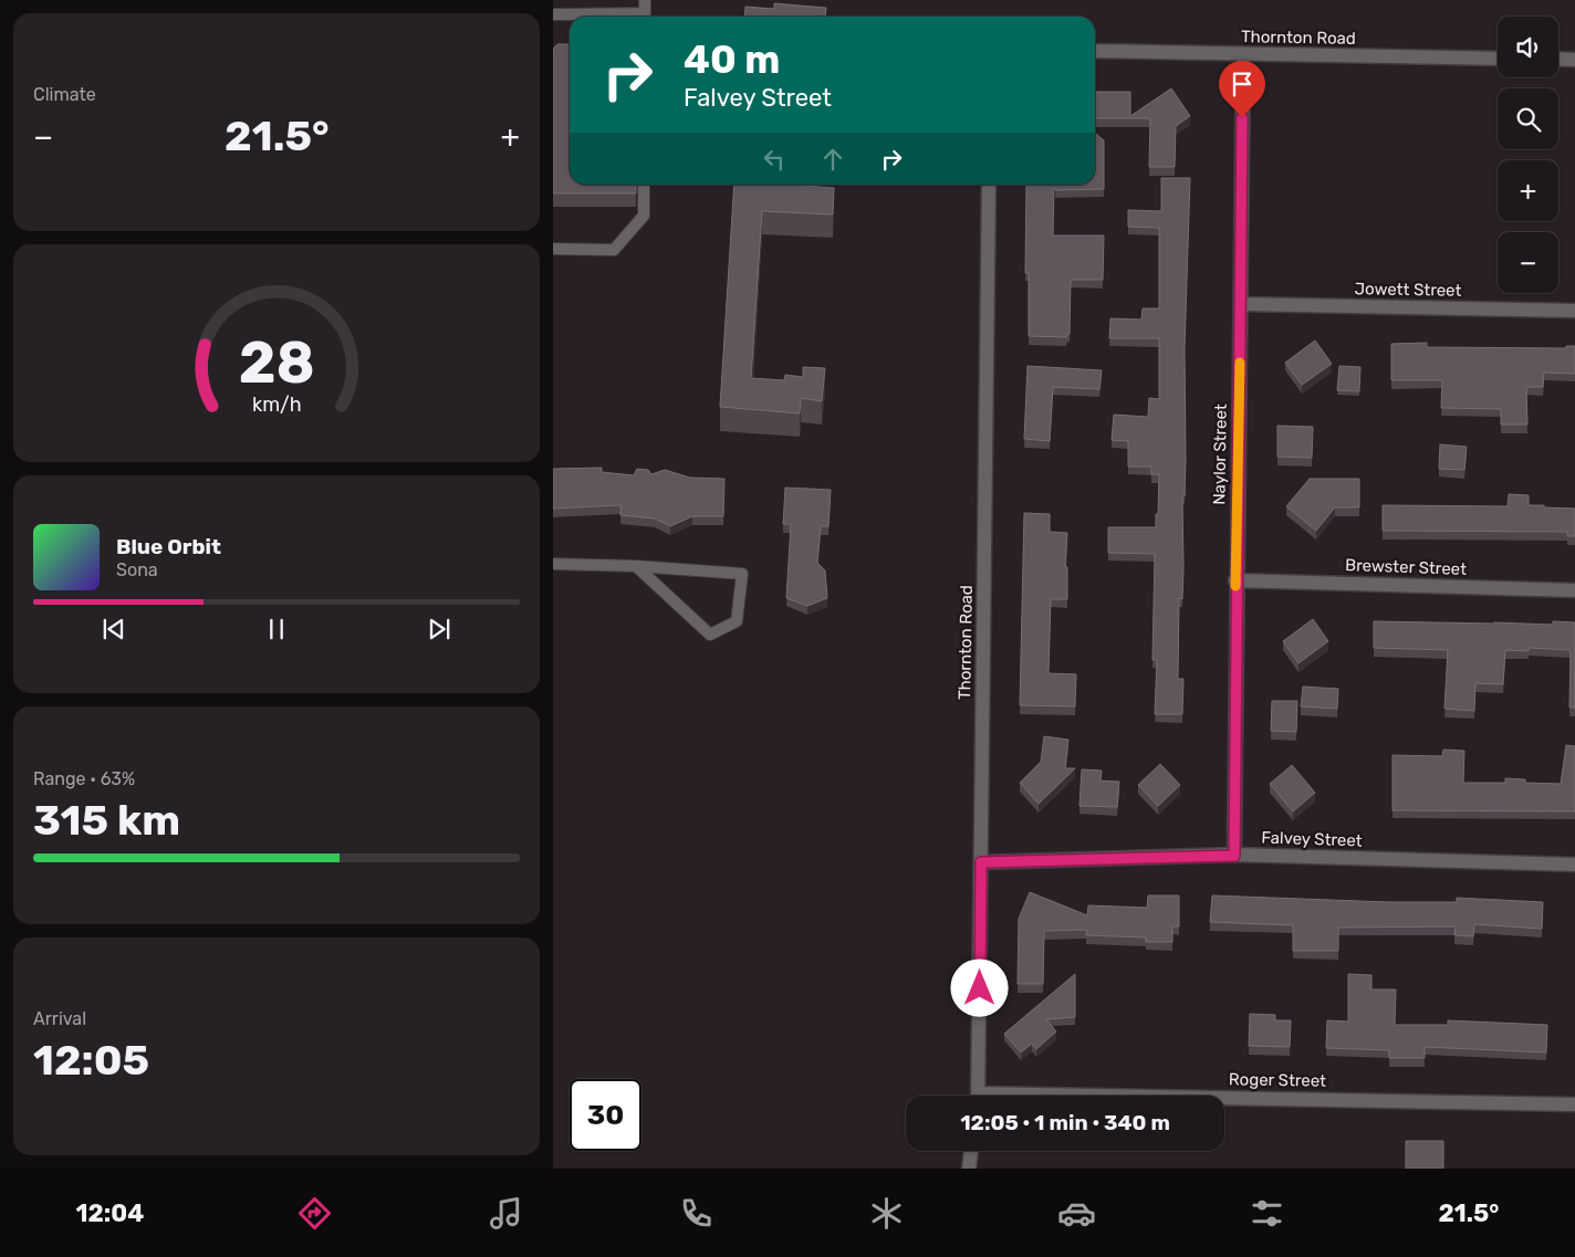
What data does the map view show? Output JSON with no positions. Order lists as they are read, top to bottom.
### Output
{
  "streets": {
    "street": [
      "Thornton Road",
      "Jowett Street",
      "Naylor Street",
      "Brewster Street",
      "Falvey Street",
      "Roger Street"
    ]
  },
  "crossings": [
    ["Thornton Road", "Naylor Street"],
    ["Thornton Road", "Falvey Street"],
    ["Jowett Street", "Naylor Street"],
    ["Naylor Street", "Brewster Street"],
    ["Naylor Street", "Falvey Street"]
  ],
  "page": {
    "tile": [
      "Climate",
      ["Range · 63%", "315 km"],
      ["Arrival", "12:05"]
    ],
    "map_buttons": ["+", "−"],
    "turn": ["40 m", "Falvey Street"],
    "heat": ["−", "21.5°", "+"],
    "song": ["Blue Orbit", "Sona"],
    "limit": "30",
    "trip": "12:05 · 1 min · 340 m",
    "tabs": ["12:04", "21.5°"],
    "gauge": ["28", "km/h"]
  }
}
